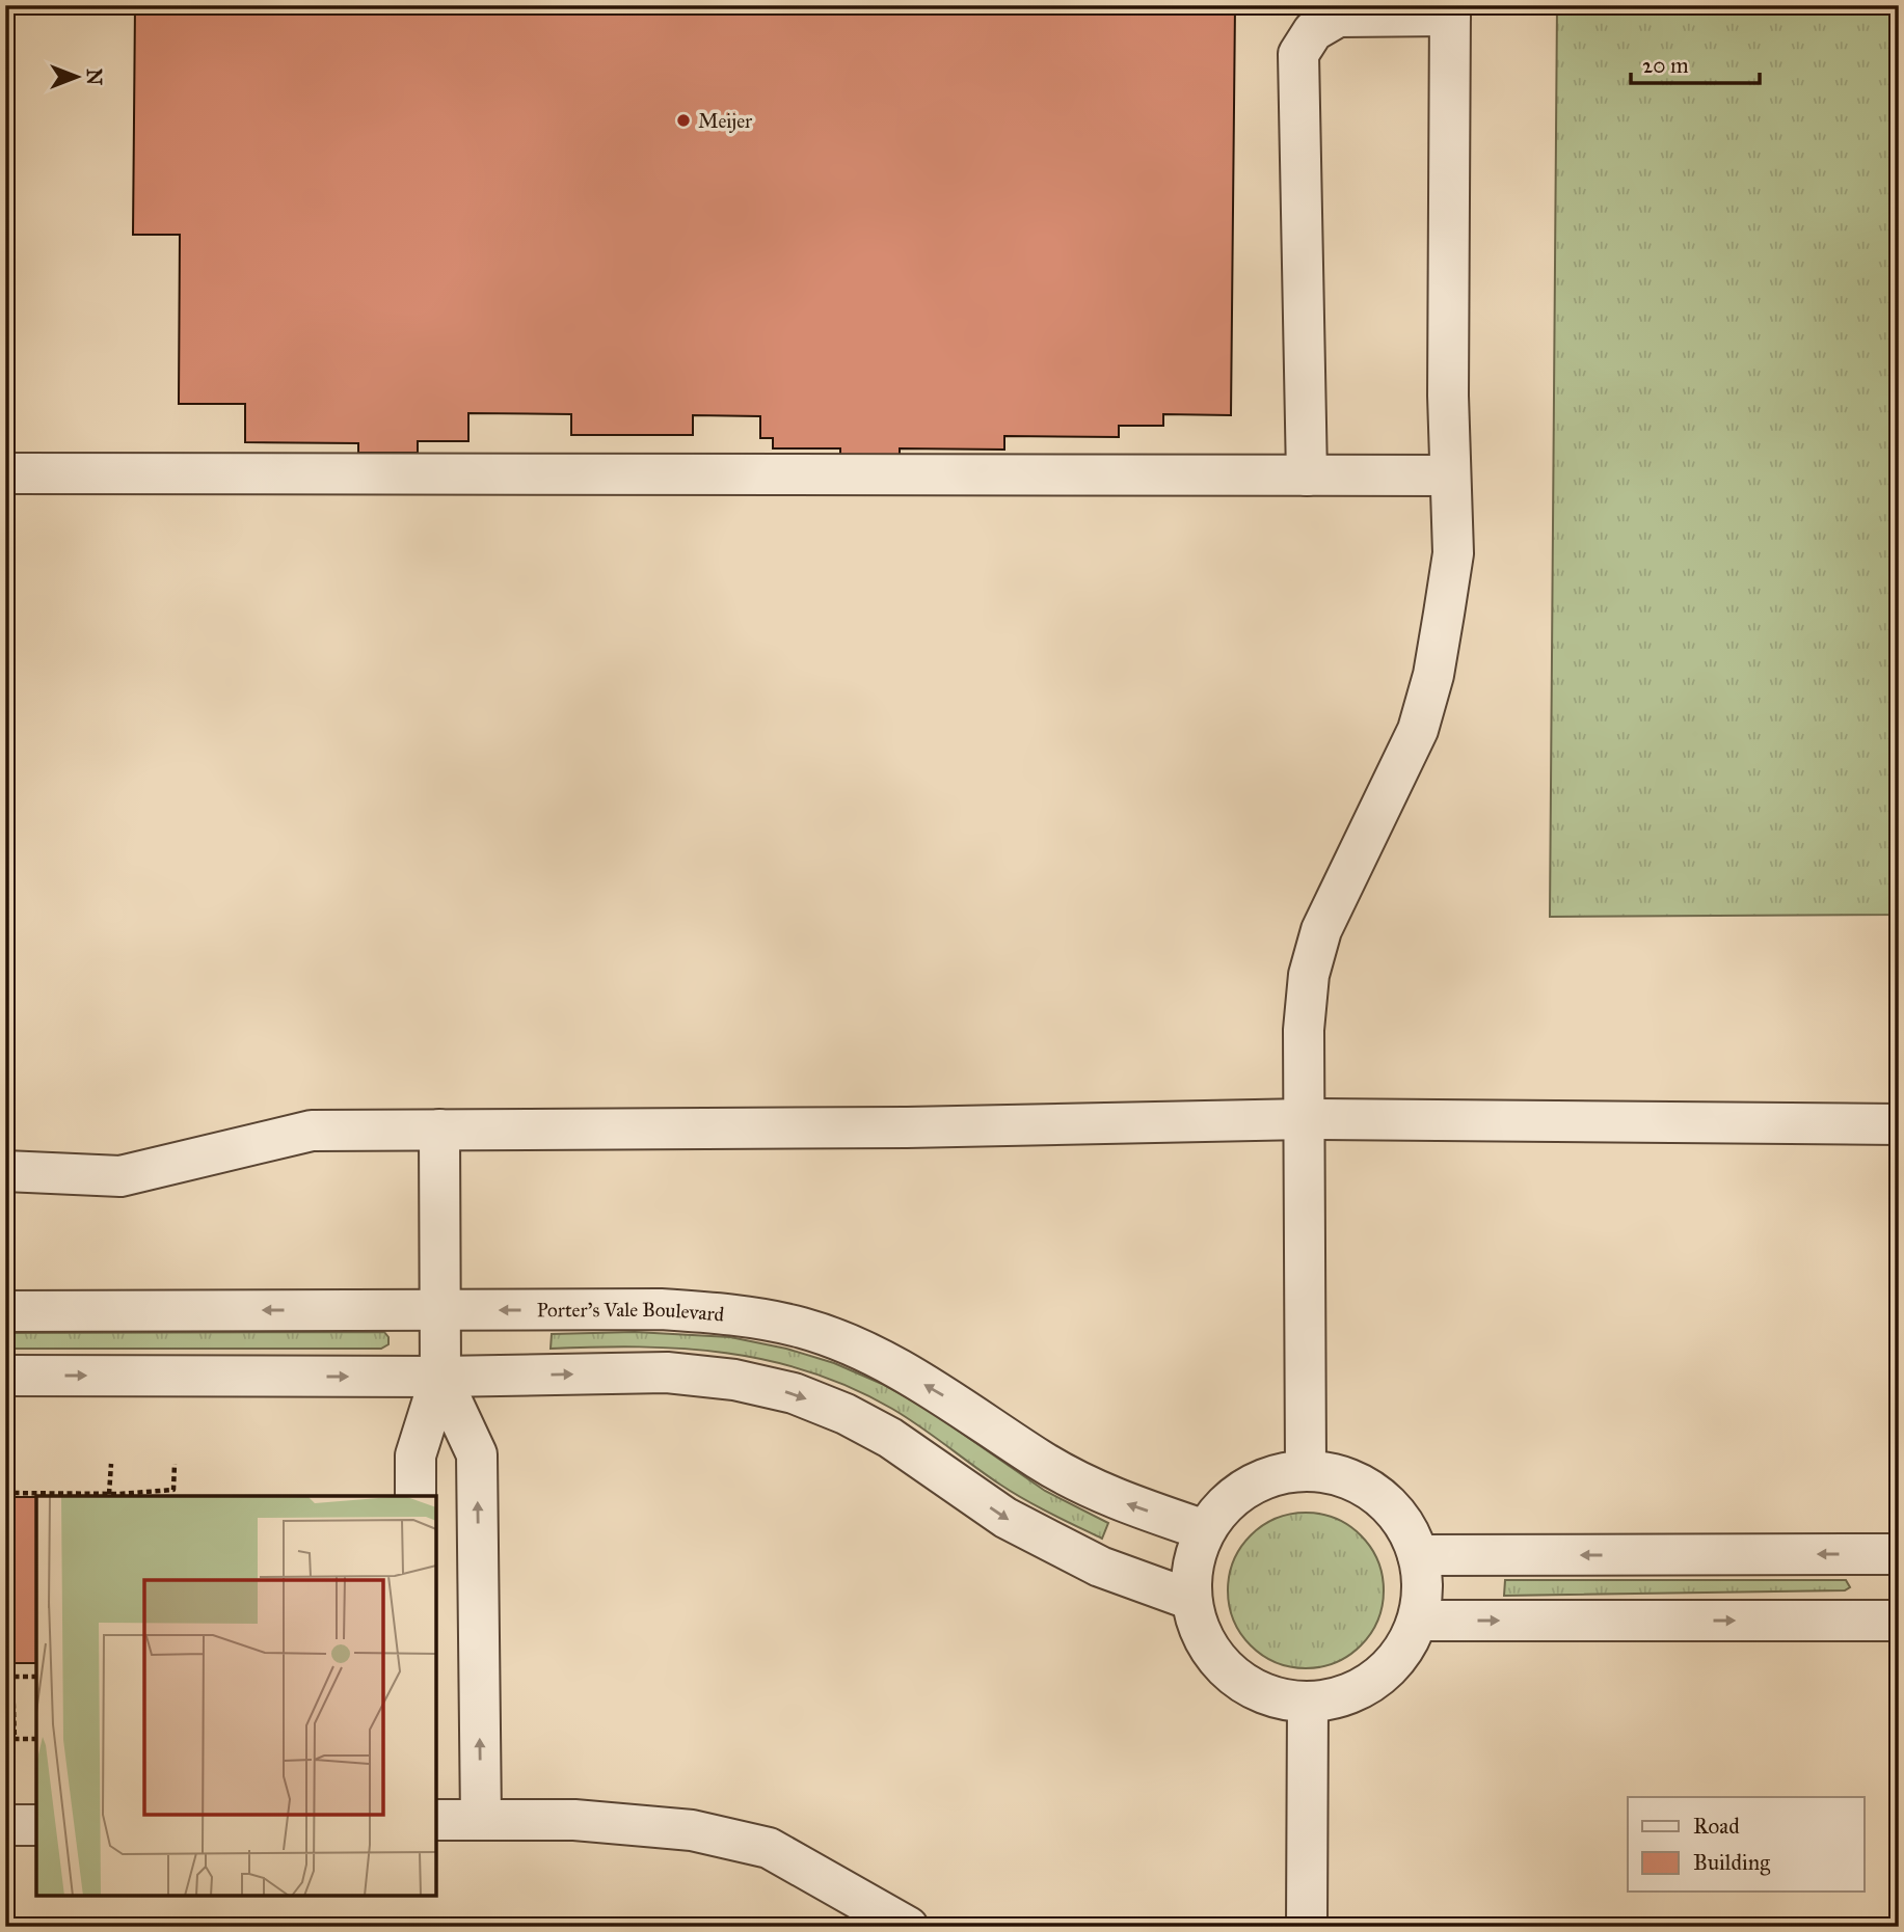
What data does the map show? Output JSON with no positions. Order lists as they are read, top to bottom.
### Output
{
  "streets": {
    "street": ["Porter's Vale Boulevard"]
  },
  "places": ["Meijer"],
  "legend": ["Road", "Building"],
  "scale_bar": "20 m",
  "north": "right"
}
